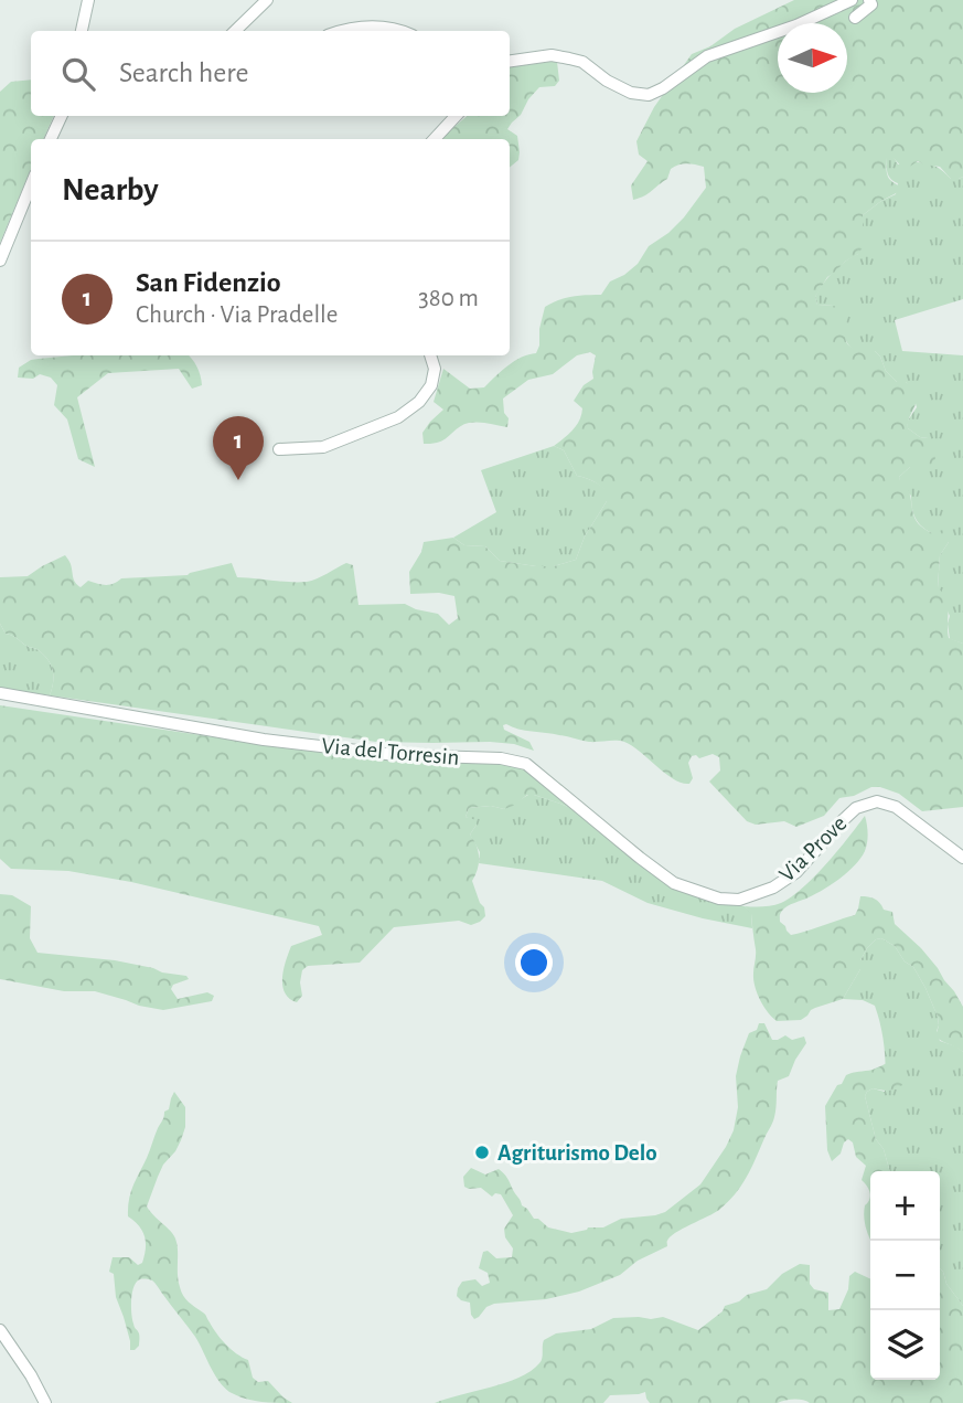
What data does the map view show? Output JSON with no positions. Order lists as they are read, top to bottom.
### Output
{
  "streets": {
    "street": ["Via del Torresin", "Via Prove"]
  },
  "crossings": [
    ["Via del Torresin", "Via Prove"]
  ],
  "places": ["Agriturismo Delo"],
  "north": "right",
  "page": {
    "search": "Search here",
    "heading": "Nearby",
    "list": [
      {
        "mark": "1",
        "name": "San Fidenzio",
        "note": "Church · Via Pradelle",
        "value": "380 m"
      }
    ],
    "pins": "1",
    "map_buttons": ["+", "−"]
  }
}
